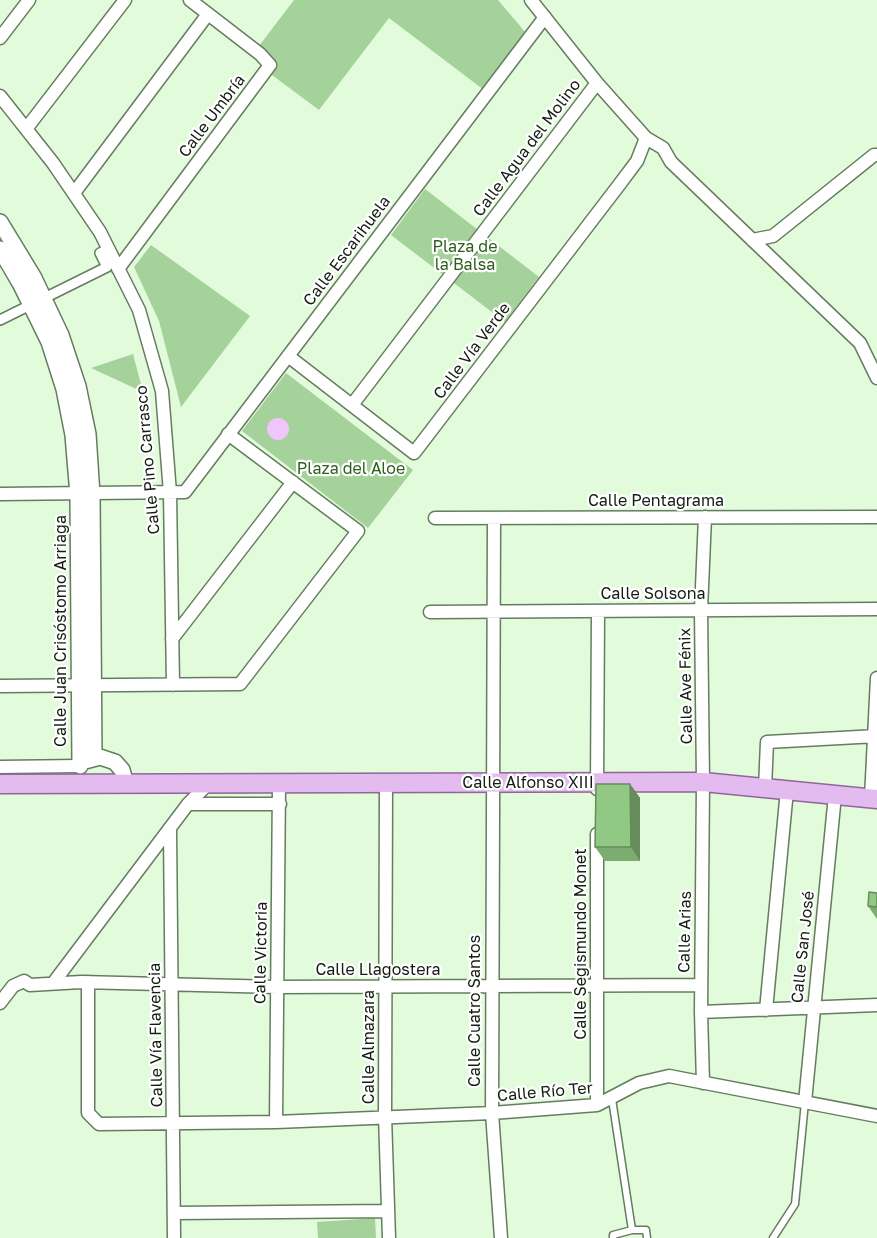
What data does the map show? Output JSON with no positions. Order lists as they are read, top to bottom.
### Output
{
  "streets": {
    "main road": ["Calle Alfonso XIII"],
    "street": [
      "Calle Umbría",
      "Calle Agua del Molino",
      "Calle Escarihuela",
      "Calle Vía Verde",
      "Calle Pino Carrasco",
      "Calle Pentagrama",
      "Calle Solsona",
      "Calle Juan Crisóstomo Arriaga",
      "Calle Ave Fénix",
      "Calle Arias",
      "Calle Segismundo Monet",
      "Calle San José",
      "Calle Victoria",
      "Calle Llagostera",
      "Calle Cuatro Santos",
      "Calle Vía Flavencia",
      "Calle Almazara",
      "Calle Río Ter"
    ]
  },
  "crossings": [
    ["Calle Umbría", "Calle Pino Carrasco"],
    ["Calle Agua del Molino", "Calle Vía Verde"],
    ["Calle Escarihuela", "Calle Vía Verde"],
    ["Calle Escarihuela", "Calle Pino Carrasco"],
    ["Calle Pentagrama", "Calle Ave Fénix"],
    ["Calle Pentagrama", "Calle Cuatro Santos"],
    ["Calle Solsona", "Calle Ave Fénix"],
    ["Calle Solsona", "Calle Segismundo Monet"],
    ["Calle Solsona", "Calle Cuatro Santos"],
    ["Calle Ave Fénix", "Calle Alfonso XIII"],
    ["Calle Ave Fénix", "Calle Arias"],
    ["Calle Alfonso XIII", "Calle Arias"],
    ["Calle Alfonso XIII", "Calle Segismundo Monet"],
    ["Calle Alfonso XIII", "Calle San José"],
    ["Calle Alfonso XIII", "Calle Victoria"],
    ["Calle Alfonso XIII", "Calle Cuatro Santos"],
    ["Calle Alfonso XIII", "Calle Almazara"],
    ["Calle Arias", "Calle Llagostera"],
    ["Calle Arias", "Calle Río Ter"],
    ["Calle Segismundo Monet", "Calle Llagostera"],
    ["Calle Segismundo Monet", "Calle Río Ter"],
    ["Calle San José", "Calle Río Ter"],
    ["Calle Victoria", "Calle Llagostera"],
    ["Calle Victoria", "Calle Río Ter"],
    ["Calle Llagostera", "Calle Cuatro Santos"],
    ["Calle Llagostera", "Calle Vía Flavencia"],
    ["Calle Llagostera", "Calle Almazara"],
    ["Calle Llagostera", "Calle Río Ter"],
    ["Calle Cuatro Santos", "Calle Río Ter"],
    ["Calle Vía Flavencia", "Calle Río Ter"],
    ["Calle Almazara", "Calle Río Ter"]
  ],
  "parks": ["Plaza de la Balsa", "Plaza del Aloe"]
}
